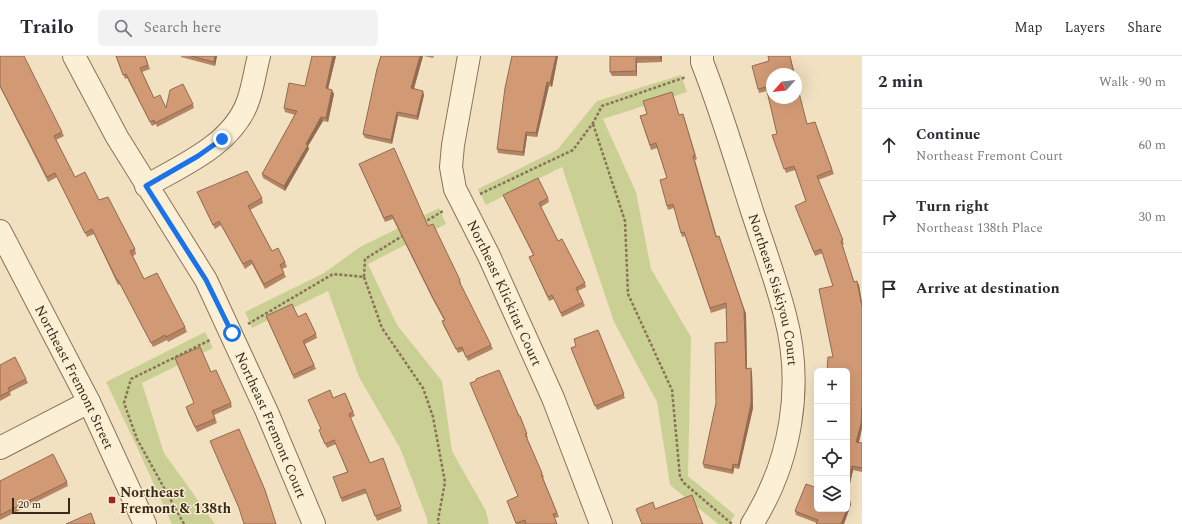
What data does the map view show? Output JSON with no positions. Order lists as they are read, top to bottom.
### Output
{
  "streets": {
    "street": [
      "Northeast Siskiyou Court",
      "Northeast Klickitat Court",
      "Northeast Fremont Street",
      "Northeast Fremont Court"
    ]
  },
  "places": {
    "transit": ["Northeast Fremont & 138th"]
  },
  "scale_bar": "20 m",
  "north": "bottom left",
  "page": {
    "header": "Trailo",
    "search": "Search here",
    "nav": ["Map", "Layers", "Share"],
    "heading": ["2 min", "Walk · 90 m"],
    "list": [
      ["Continue", "Northeast Fremont Court", "60 m"],
      ["Turn right", "Northeast 138th Place", "30 m"],
      "Arrive at destination"
    ],
    "map_buttons": ["+", "−"],
    "scale": "20 m"
  }
}
